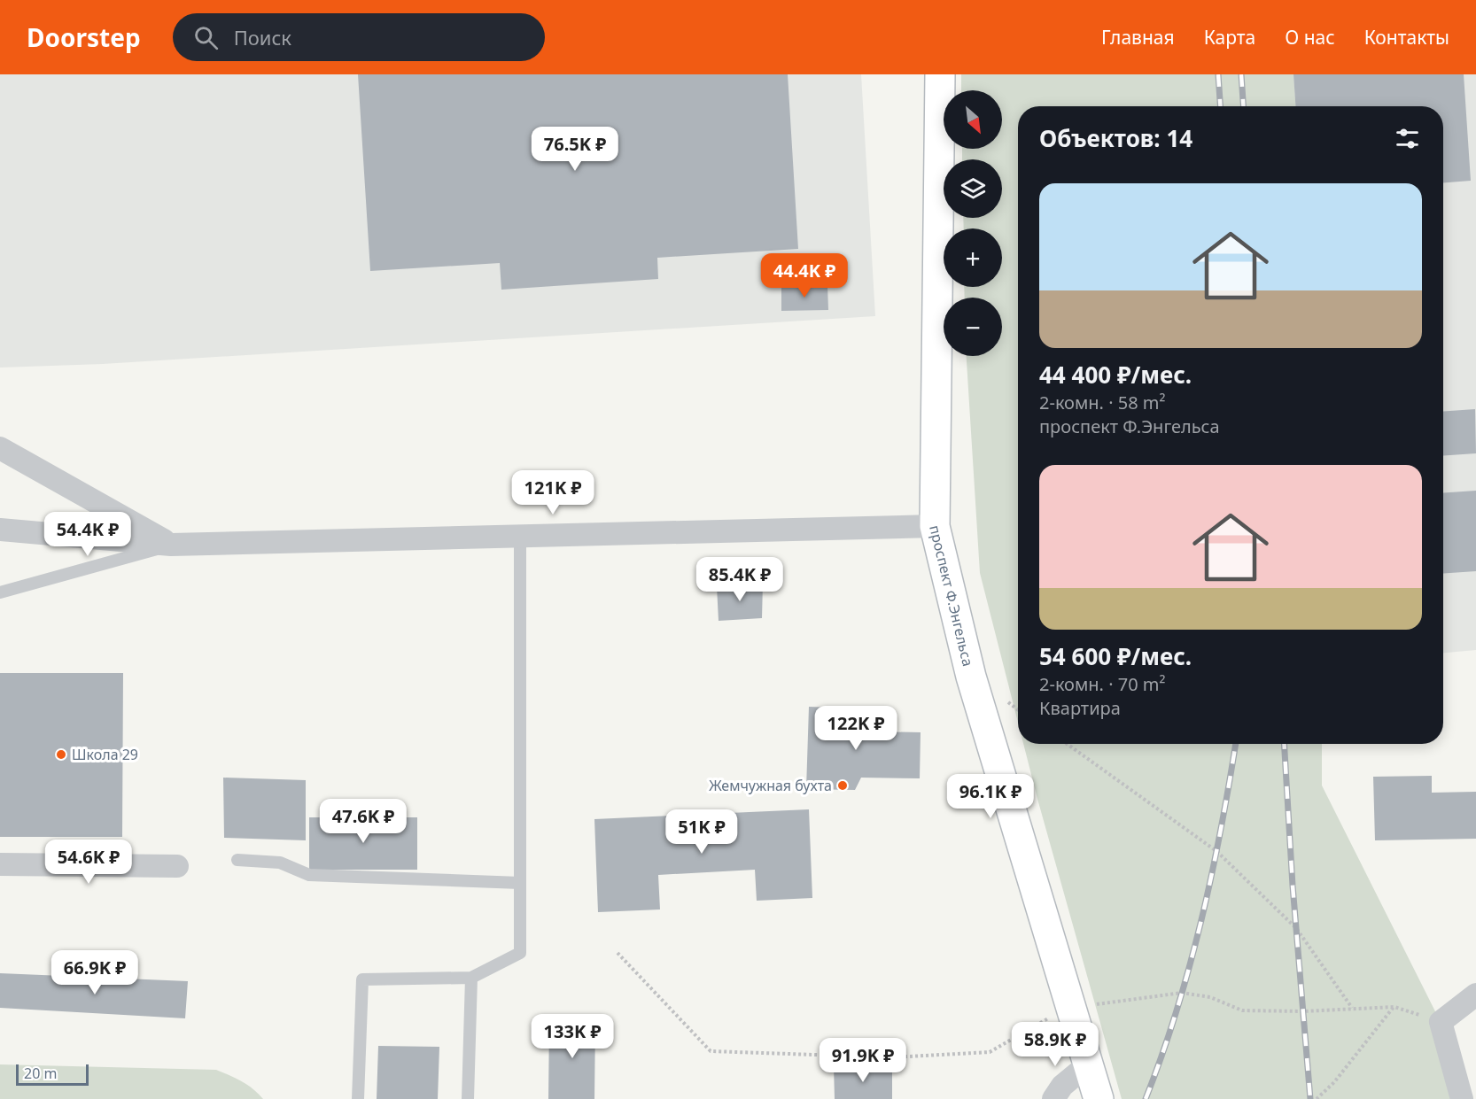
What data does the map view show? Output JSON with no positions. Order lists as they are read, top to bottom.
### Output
{
  "streets": {
    "street": ["проспект Ф.Энгельса"]
  },
  "places": ["Школа 29", "Жемчужная бухта"],
  "scale_bar": "20 m",
  "north": "bottom right",
  "page": {
    "header": "Doorstep",
    "search": "Поиск",
    "nav": [
      "Главная",
      "Карта",
      "О нас",
      "Контакты"
    ],
    "map_buttons": ["+", "−"],
    "heading": "Объектов: 14",
    "price": [
      "76.5K ₽",
      "44.4K ₽",
      "121K ₽",
      "54.4K ₽",
      "85.4K ₽",
      "122K ₽",
      "96.1K ₽",
      "47.6K ₽",
      "51K ₽",
      "54.6K ₽",
      "66.9K ₽",
      "133K ₽",
      "58.9K ₽",
      "91.9K ₽"
    ],
    "list": [
      {
        "name": "44 400 ₽/мес.",
        "note": "2-комн. · 58 m² · проспект Ф.Энгельса"
      },
      {
        "name": "54 600 ₽/мес.",
        "note": "2-комн. · 70 m² · Квартира"
      }
    ],
    "scale": "20 m"
  }
}
